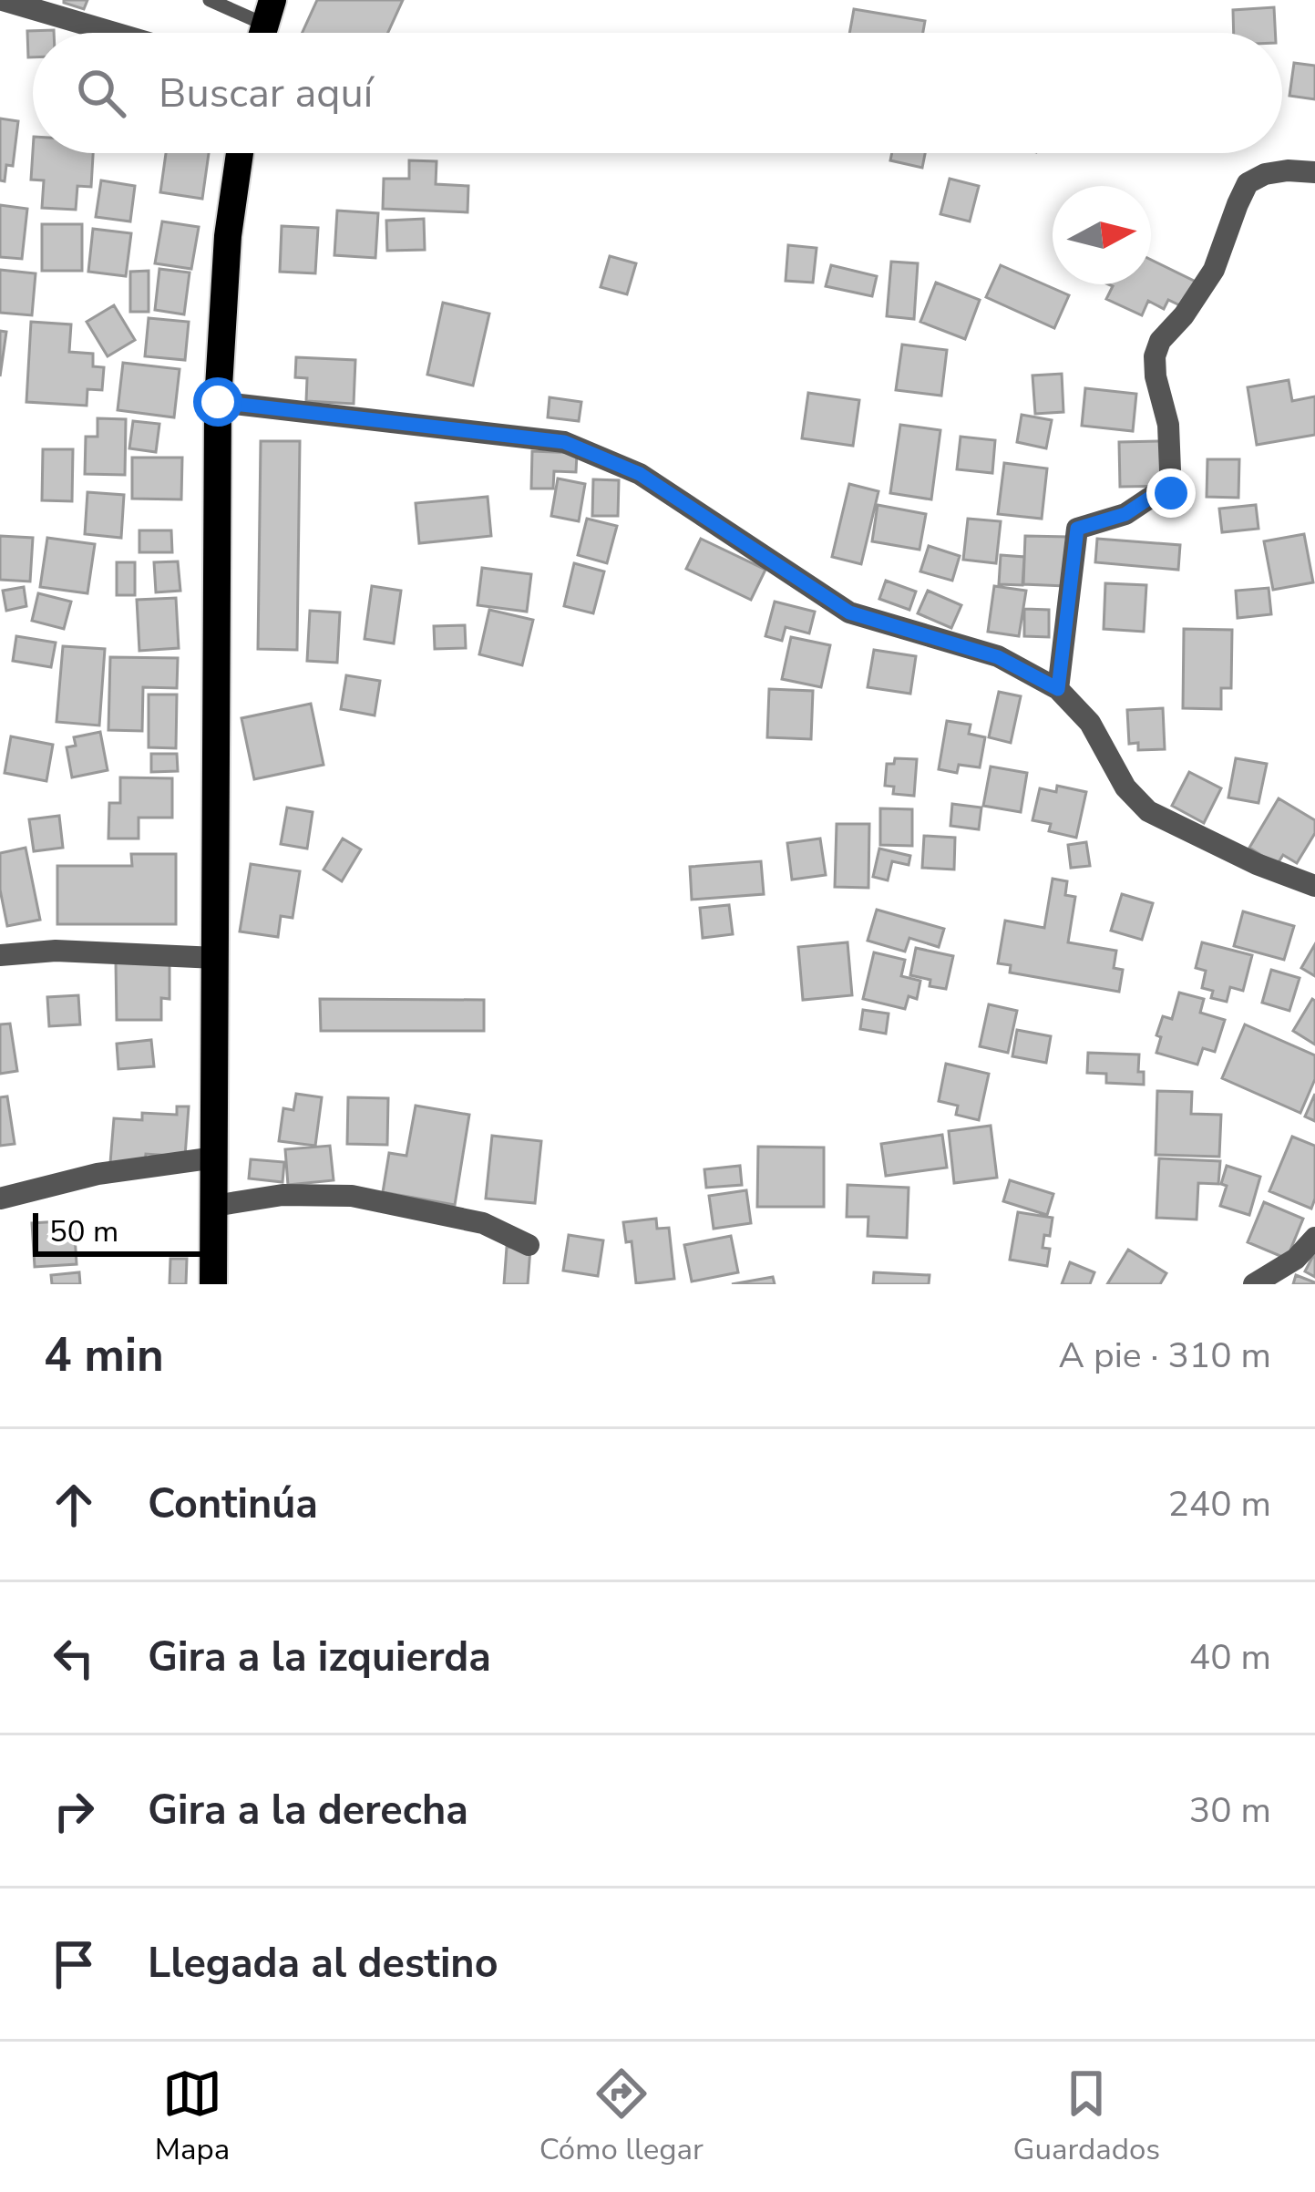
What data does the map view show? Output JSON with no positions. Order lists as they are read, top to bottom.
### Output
{
  "scale_bar": "50 m",
  "north": "right",
  "page": {
    "search": "Buscar aquí",
    "scale": "50 m",
    "heading": ["4 min", "A pie · 310 m"],
    "list": [
      ["Continúa", "240 m"],
      ["Gira a la izquierda", "40 m"],
      ["Gira a la derecha", "30 m"],
      "Llegada al destino"
    ],
    "nav": ["Mapa", "Cómo llegar", "Guardados"]
  }
}
